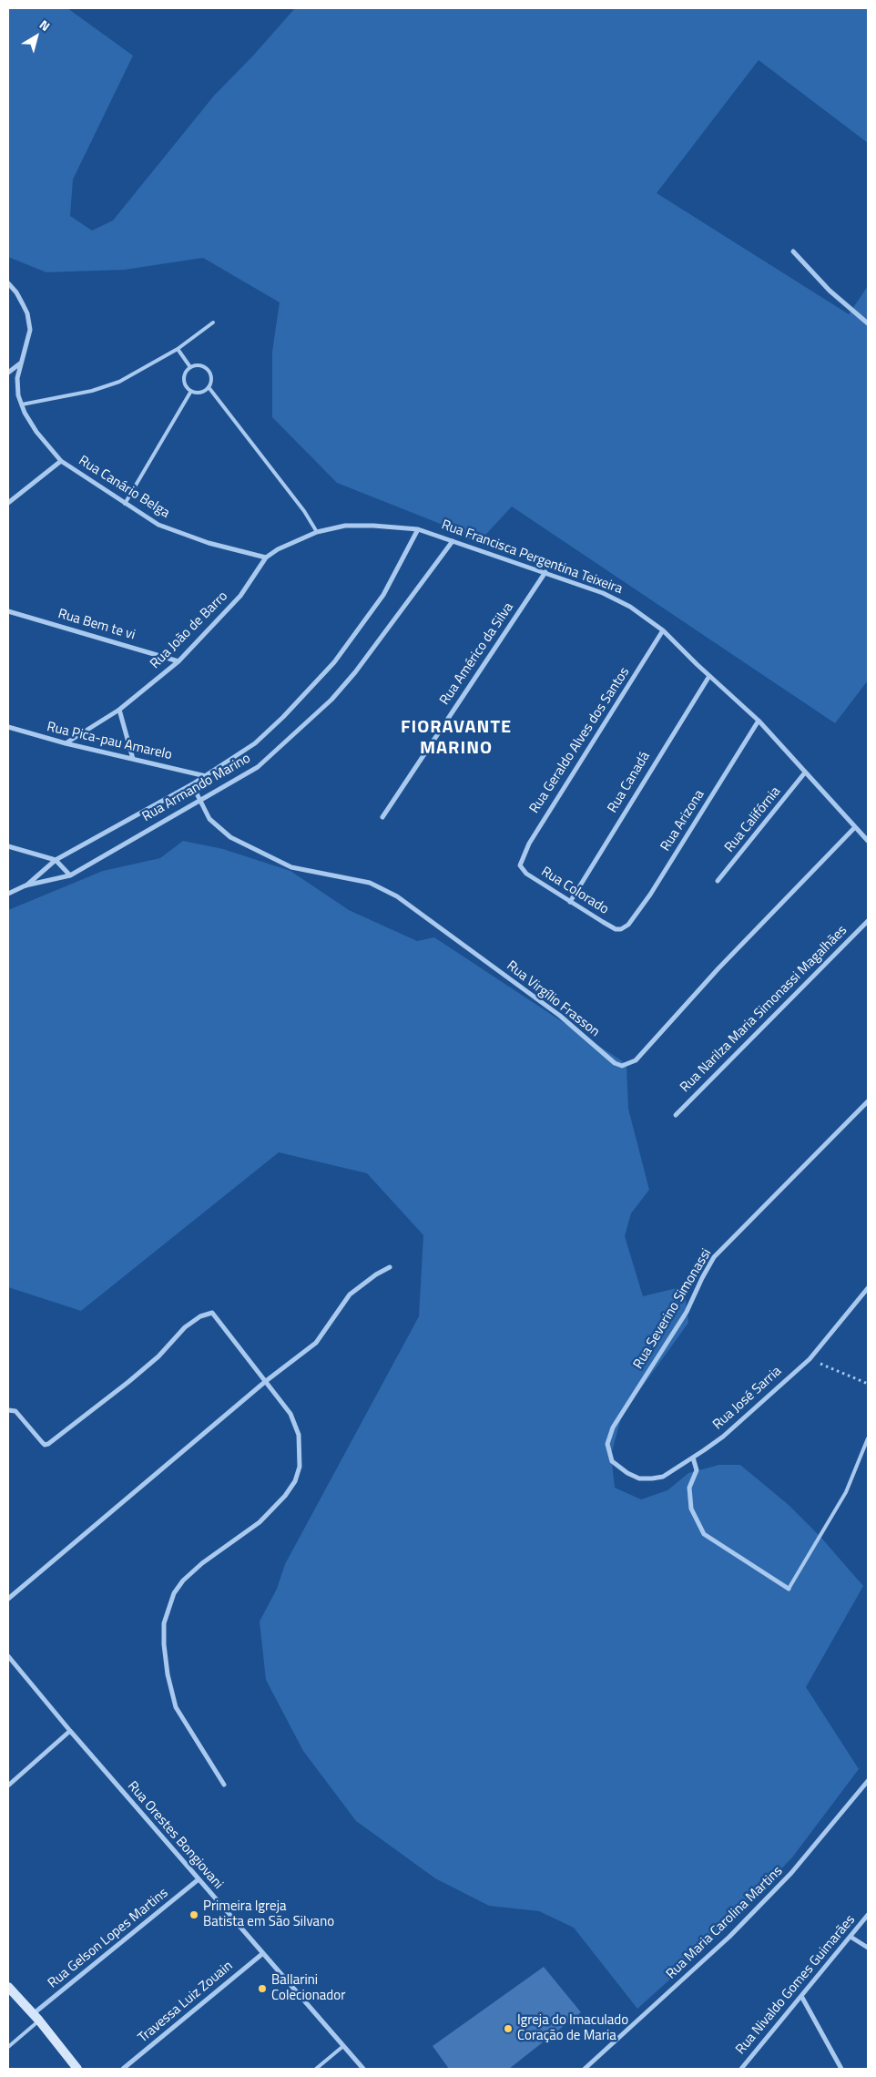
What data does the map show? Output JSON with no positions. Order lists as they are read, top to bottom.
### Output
{
  "streets": {
    "street": [
      "Rua Canário Belga",
      "Rua Francisca Pergentina Teixeira",
      "Rua Bem te vi",
      "Rua João de Barro",
      "Rua Américo da Silva",
      "Rua Geraldo Alves dos Santos",
      "Rua Pica-pau Amarelo",
      "Rua Canadá",
      "Rua Armando Marino",
      "Rua Califórnia",
      "Rua Arizona",
      "Rua Colorado",
      "Rua Virgílio Frasson",
      "Rua Narilza Maria Simonassi Magalhães",
      "Rua Severino Simonassi",
      "Rua José Sarria",
      "Rua Orestes Bongiovani",
      "Rua Maria Carolina Martins",
      "Rua Gelson Lopes Martins",
      "Rua Nivaldo Gomes Guimarães",
      "Travessa Luiz Zouain"
    ]
  },
  "crossings": [
    ["Rua Canário Belga", "Rua João de Barro"],
    ["Rua Francisca Pergentina Teixeira", "Rua Américo da Silva"],
    ["Rua Francisca Pergentina Teixeira", "Rua Geraldo Alves dos Santos"],
    ["Rua Francisca Pergentina Teixeira", "Rua Canadá"],
    ["Rua Francisca Pergentina Teixeira", "Rua Armando Marino"],
    ["Rua Francisca Pergentina Teixeira", "Rua Califórnia"],
    ["Rua Francisca Pergentina Teixeira", "Rua Arizona"],
    ["Rua Francisca Pergentina Teixeira", "Rua Virgílio Frasson"],
    ["Rua Bem te vi", "Rua João de Barro"],
    ["Rua João de Barro", "Rua Pica-pau Amarelo"],
    ["Rua Geraldo Alves dos Santos", "Rua Colorado"],
    ["Rua Pica-pau Amarelo", "Rua Armando Marino"],
    ["Rua Canadá", "Rua Colorado"],
    ["Rua Armando Marino", "Rua Virgílio Frasson"],
    ["Rua Arizona", "Rua Colorado"],
    ["Rua Severino Simonassi", "Rua José Sarria"],
    ["Rua Orestes Bongiovani", "Rua Gelson Lopes Martins"],
    ["Rua Orestes Bongiovani", "Travessa Luiz Zouain"]
  ],
  "districts": ["FIORAVANTE MARINO"],
  "places": ["Primeira Igreja Batista em São Silvano", "Ballarini Colecionador", "Igreja do Imaculado Coração de Maria"],
  "north": "top right"
}
